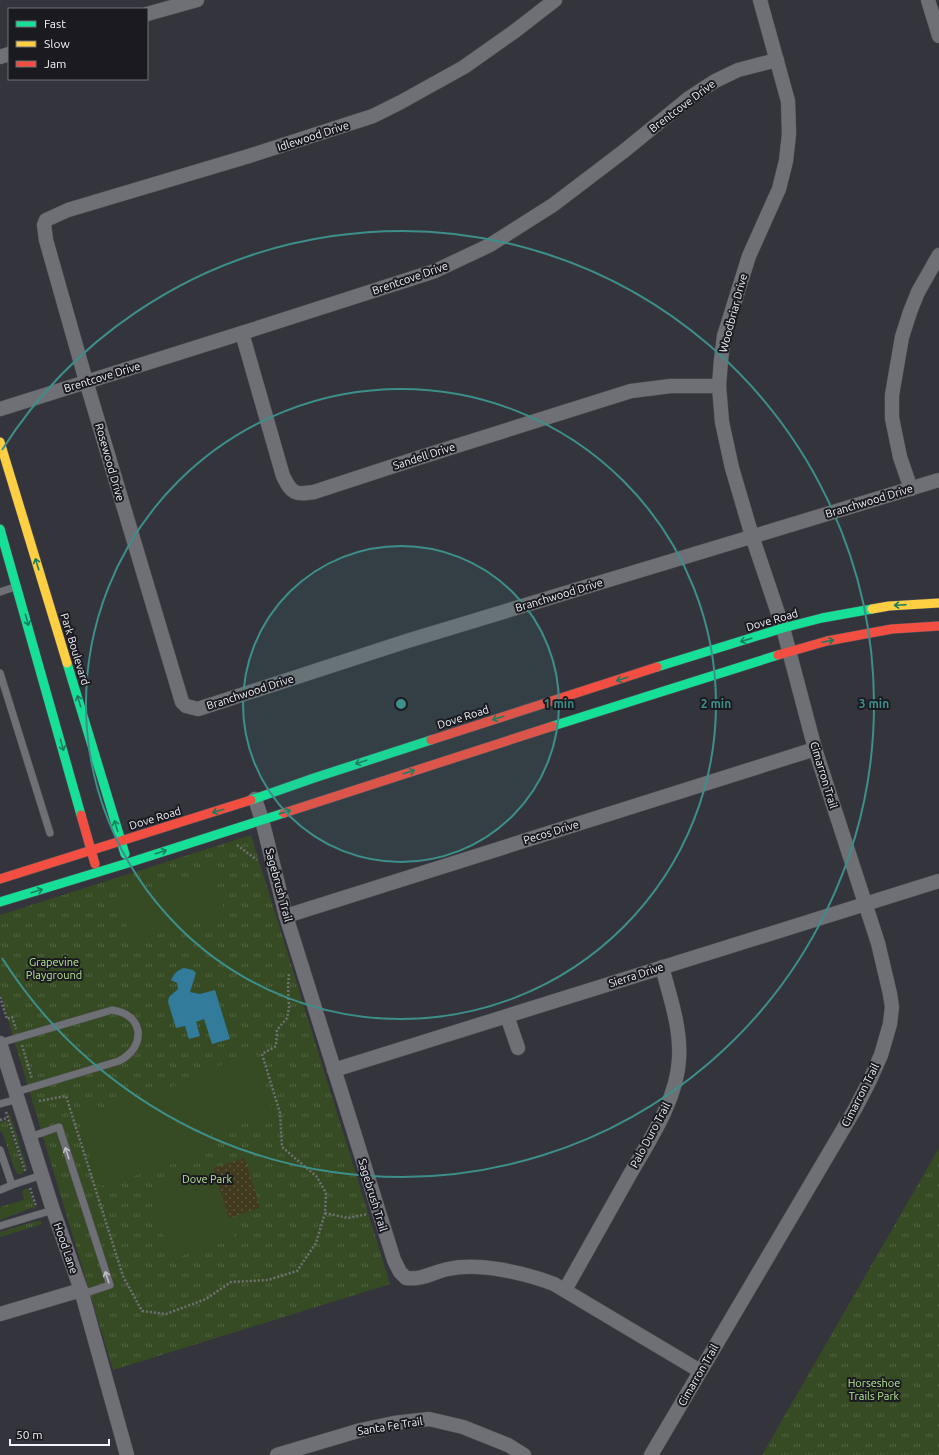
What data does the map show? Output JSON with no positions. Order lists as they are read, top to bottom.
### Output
{
  "streets": {
    "main road": ["Dove Road", "Park Boulevard"],
    "street": [
      "Brentcove Drive",
      "Idlewood Drive",
      "Woodbriar Drive",
      "Sandell Drive",
      "Rosewood Drive",
      "Branchwood Drive",
      "Cimarron Trail",
      "Pecos Drive",
      "Sagebrush Trail",
      "Sierra Drive",
      "Palo Duro Trail",
      "Hood Lane",
      "Santa Fe Trail"
    ]
  },
  "crossings": [
    ["Brentcove Drive", "Woodbriar Drive"],
    ["Brentcove Drive", "Sandell Drive"],
    ["Brentcove Drive", "Rosewood Drive"],
    ["Idlewood Drive", "Rosewood Drive"],
    ["Woodbriar Drive", "Sandell Drive"],
    ["Woodbriar Drive", "Branchwood Drive"],
    ["Woodbriar Drive", "Dove Road"],
    ["Woodbriar Drive", "Cimarron Trail"],
    ["Rosewood Drive", "Branchwood Drive"],
    ["Dove Road", "Park Boulevard"],
    ["Dove Road", "Cimarron Trail"],
    ["Dove Road", "Sagebrush Trail"],
    ["Cimarron Trail", "Pecos Drive"],
    ["Cimarron Trail", "Sagebrush Trail"],
    ["Cimarron Trail", "Sierra Drive"],
    ["Pecos Drive", "Sagebrush Trail"],
    ["Sagebrush Trail", "Sierra Drive"],
    ["Sagebrush Trail", "Palo Duro Trail"],
    ["Sierra Drive", "Palo Duro Trail"]
  ],
  "parks": ["Grapevine Playground", "Dove Park", "Horseshoe Trails Park"],
  "legend": ["Fast", "Slow", "Jam"],
  "scale_bar": "50 m",
  "rings": ["1 min", "2 min", "3 min"]
}
